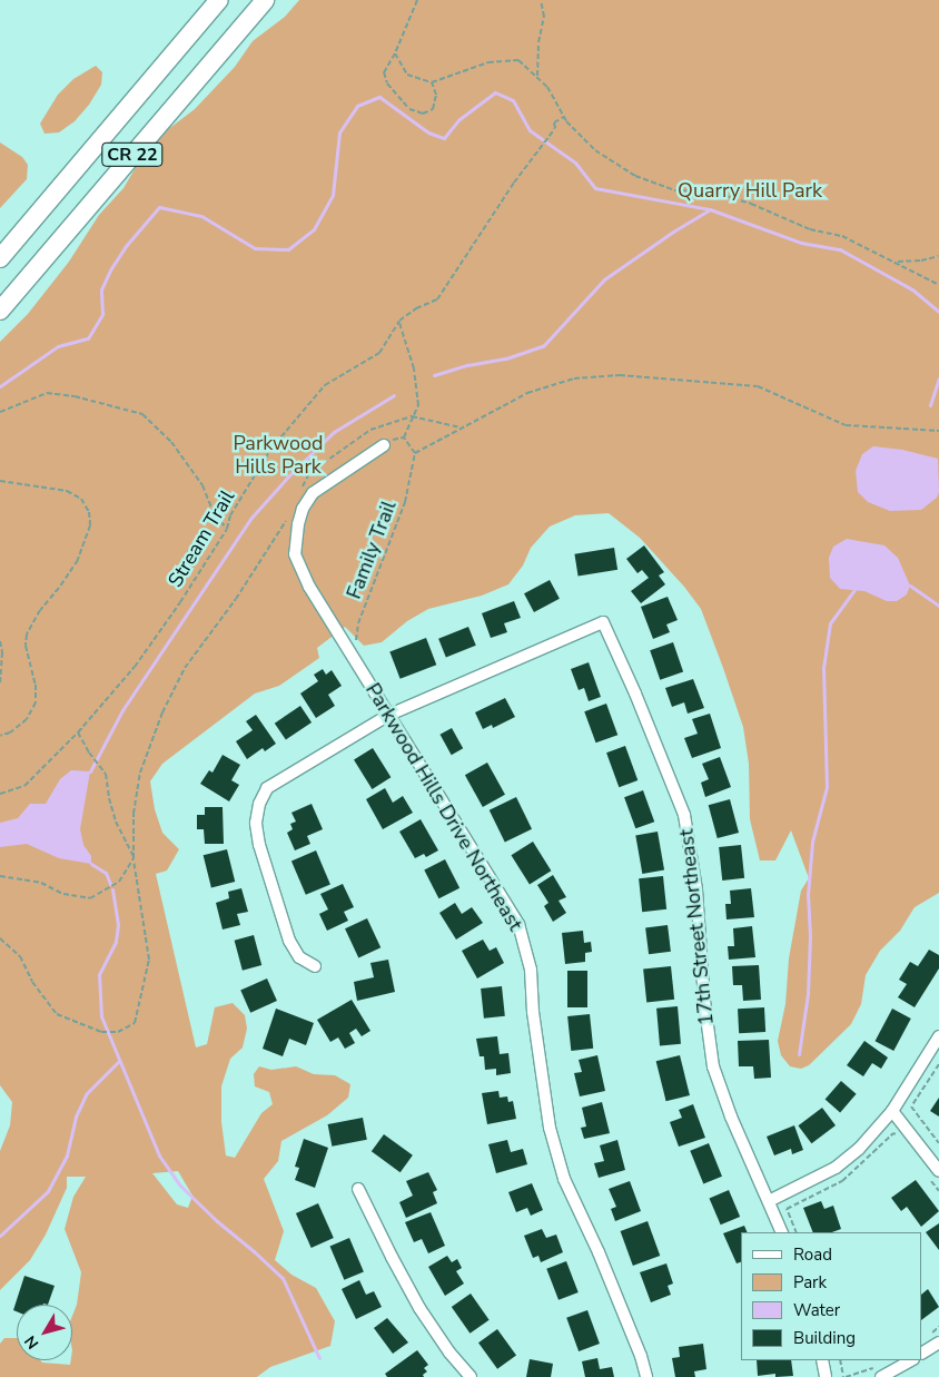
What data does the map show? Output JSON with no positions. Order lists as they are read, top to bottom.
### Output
{
  "streets": {
    "main road": ["CR 22"],
    "street": ["Parkwood Hills Drive Northeast", "17th Street Northeast"],
    "path": ["Stream Trail", "Family Trail"]
  },
  "crossings": [
    ["Family Trail", "Parkwood Hills Drive Northeast"],
    ["Parkwood Hills Drive Northeast", "17th Street Northeast"]
  ],
  "parks": ["Quarry Hill Park", "Parkwood Hills Park"],
  "legend": [
    "Road",
    "Park",
    "Water",
    "Building"
  ],
  "north": "bottom left"
}
